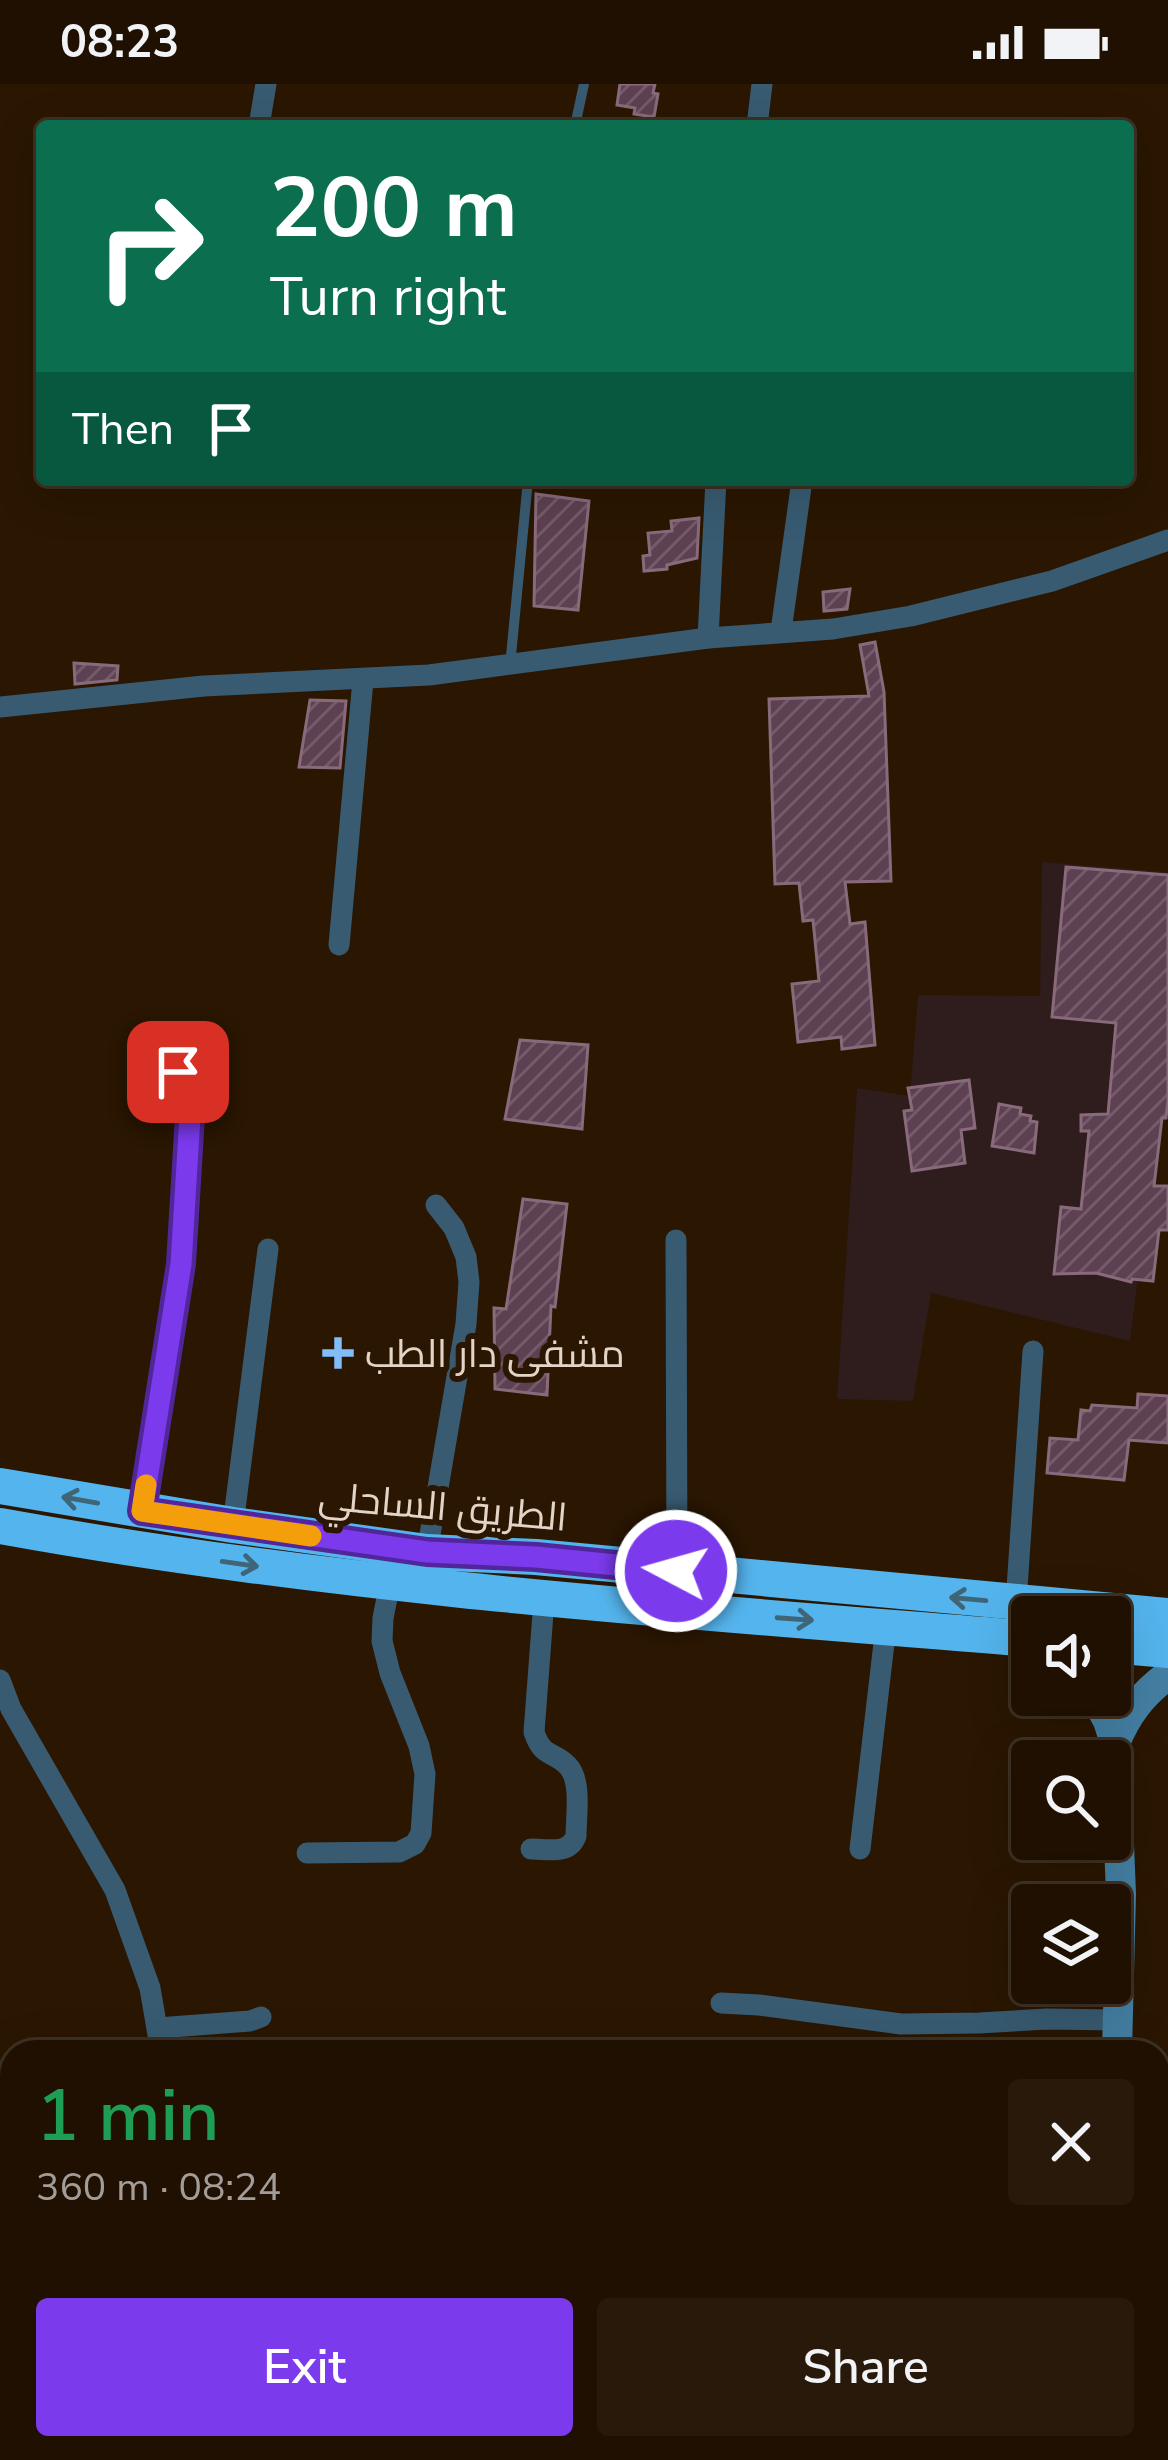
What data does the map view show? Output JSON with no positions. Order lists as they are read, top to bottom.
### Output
{
  "streets": {
    "highway": ["الطريق الساحلي"]
  },
  "places": {
    "health": ["مشفى دار الطب"]
  },
  "page": {
    "status": "08:23",
    "turn": ["200 m", "Turn right"],
    "then": "Then",
    "heading": ["1 min", "360 m · 08:24"],
    "buttons": ["Exit", "Share"]
  }
}
